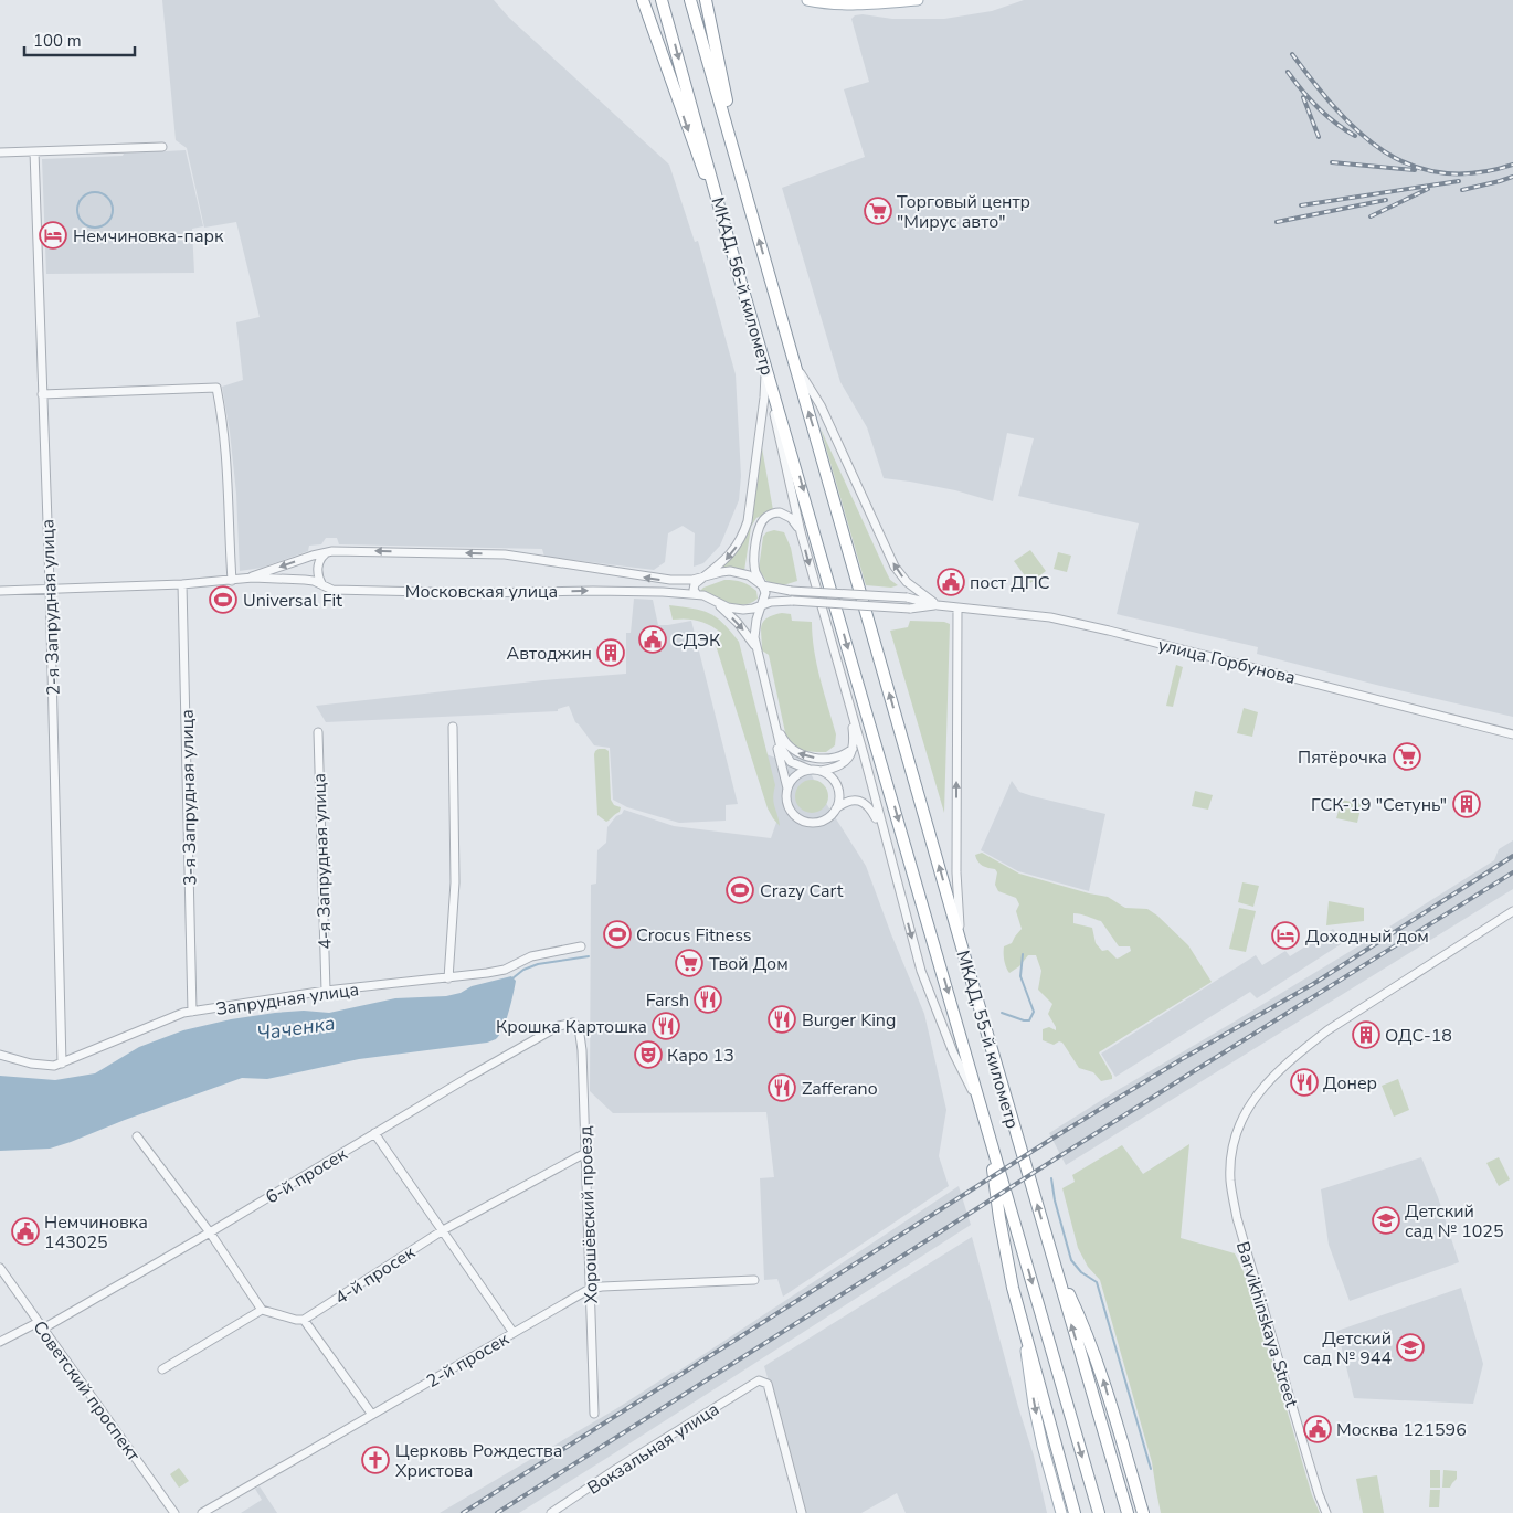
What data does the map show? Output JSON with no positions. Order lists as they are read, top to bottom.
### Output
{
  "streets": {
    "highway": ["МКАД, 56-й километр", "МКАД, 55-й километр"],
    "street": [
      "Московская улица",
      "2-я Запрудная улица",
      "улица Горбунова",
      "3-я Запрудная улица",
      "4-я Запрудная улица",
      "Запрудная улица",
      "6-й просек",
      "Хорошёвский проезд",
      "4-й просек",
      "Barvikhinskaya Street",
      "2-й просек",
      "Советский проспект",
      "Вокзальная улица"
    ]
  },
  "crossings": [
    ["МКАД, 56-й километр", "МКАД, 55-й километр"],
    ["Московская улица", "2-я Запрудная улица"],
    ["Московская улица", "улица Горбунова"],
    ["Московская улица", "3-я Запрудная улица"],
    ["2-я Запрудная улица", "Запрудная улица"],
    ["3-я Запрудная улица", "Запрудная улица"],
    ["4-я Запрудная улица", "Запрудная улица"],
    ["6-й просек", "Хорошёвский проезд"],
    ["6-й просек", "Советский проспект"],
    ["Хорошёвский проезд", "4-й просек"],
    ["Хорошёвский проезд", "2-й просек"]
  ],
  "water": ["Чаченка"],
  "places": {
    "supermarket": ["Торговый центр \"Мирус авто\"", "Пятёрочка", "Твой Дом"],
    "hotel": ["Немчиновка-парк", "Доходный дом"],
    "public building": [
      "пост ДПС",
      "СДЭК",
      "Немчиновка 143025",
      "Москва 121596"
    ],
    "sports": ["Universal Fit", "Crazy Cart", "Crocus Fitness"],
    "building": ["Автоджин", "ГСК-19 \"Сетунь\"", "ОДС-18"],
    "restaurant": [
      "Farsh",
      "Burger King",
      "Крошка Картошка",
      "Донер",
      "Zafferano"
    ],
    "theatre": ["Каро 13"],
    "school or university": ["Детский сад № 1025", "Детский сад № 944"],
    "church": ["Церковь Рождества Христова"]
  },
  "scale_bar": "100 m"
}
